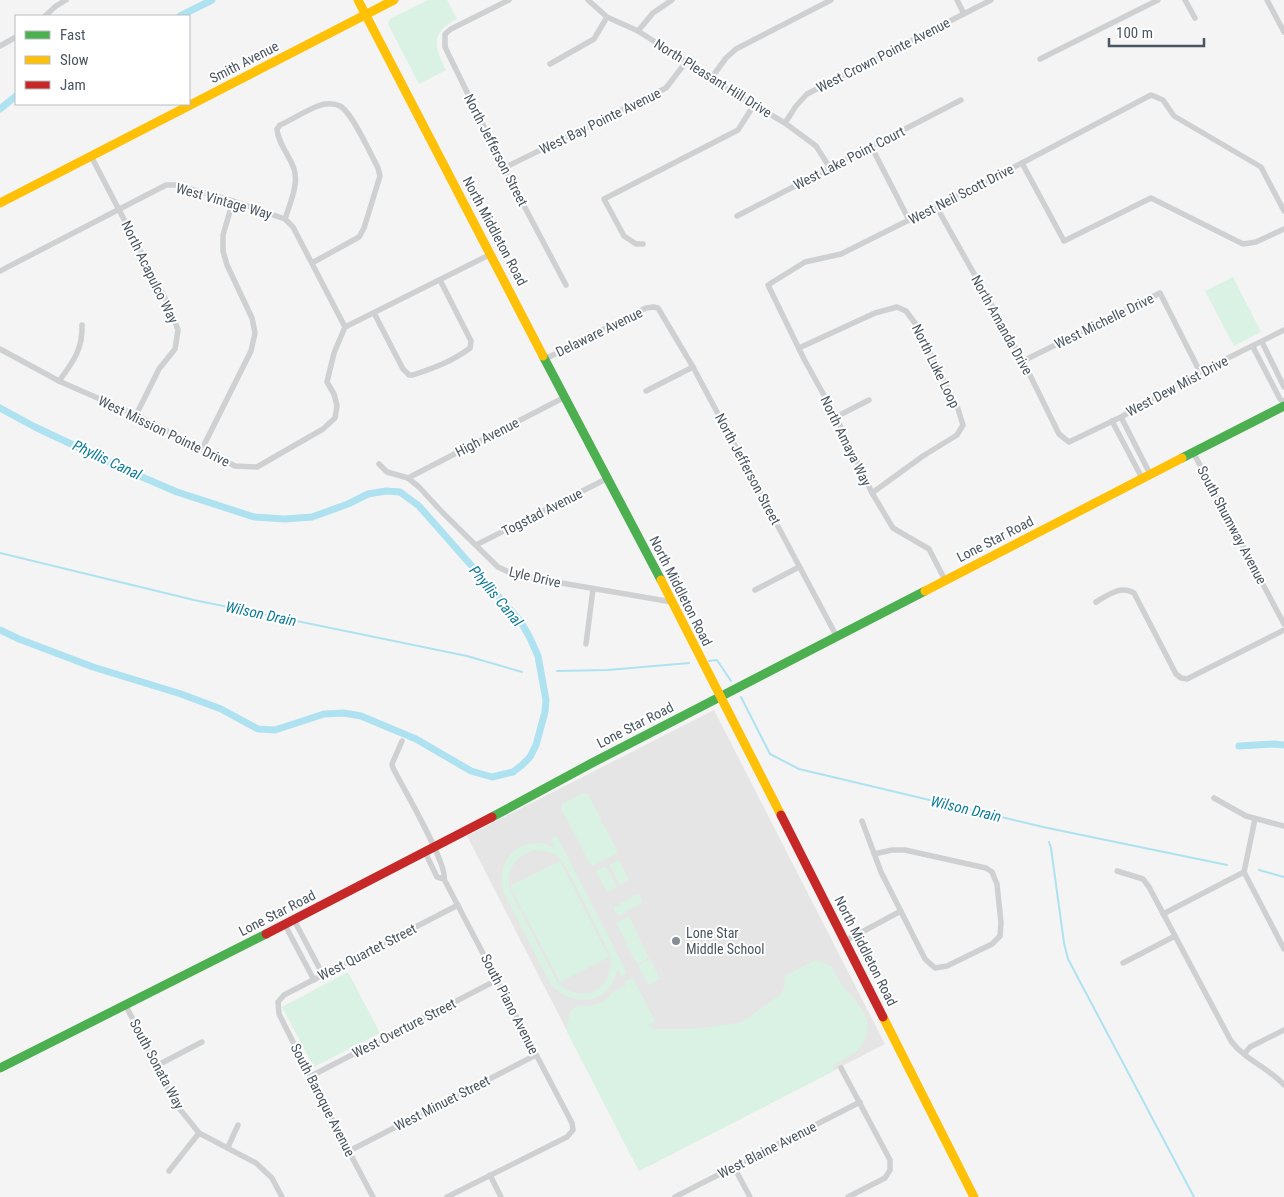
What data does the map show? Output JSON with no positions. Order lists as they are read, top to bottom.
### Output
{
  "streets": {
    "main road": ["Smith Avenue", "North Middleton Road", "Lone Star Road"],
    "street": [
      "West Crown Pointe Avenue",
      "North Pleasant Hill Drive",
      "West Bay Pointe Avenue",
      "North Jefferson Street",
      "West Lake Point Court",
      "West Neil Scott Drive",
      "West Vintage Way",
      "North Acapulco Way",
      "West Michelle Drive",
      "North Amanda Drive",
      "Delaware Avenue",
      "North Luke Loop",
      "West Dew Mist Drive",
      "West Mission Pointe Drive",
      "High Avenue",
      "North Amaya Way",
      "Togstad Avenue",
      "South Shumway Avenue",
      "Lyle Drive",
      "West Quartet Street",
      "South Piano Avenue",
      "West Overture Street",
      "South Sonata Way",
      "South Baroque Avenue",
      "West Minuet Street",
      "West Blaine Avenue"
    ]
  },
  "crossings": [
    ["West Crown Pointe Avenue", "North Pleasant Hill Drive"],
    ["Smith Avenue", "North Middleton Road"],
    ["Smith Avenue", "North Acapulco Way"],
    ["North Pleasant Hill Drive", "West Bay Pointe Avenue"],
    ["North Pleasant Hill Drive", "West Lake Point Court"],
    ["West Bay Pointe Avenue", "North Jefferson Street"],
    ["North Jefferson Street", "Delaware Avenue"],
    ["North Jefferson Street", "Lone Star Road"],
    ["West Neil Scott Drive", "North Amanda Drive"],
    ["West Neil Scott Drive", "North Amaya Way"],
    ["West Vintage Way", "North Acapulco Way"],
    ["West Vintage Way", "West Mission Pointe Drive"],
    ["North Middleton Road", "Delaware Avenue"],
    ["North Middleton Road", "High Avenue"],
    ["North Middleton Road", "Togstad Avenue"],
    ["North Middleton Road", "Lone Star Road"],
    ["North Middleton Road", "Lyle Drive"],
    ["North Acapulco Way", "West Mission Pointe Drive"],
    ["West Michelle Drive", "North Amanda Drive"],
    ["West Michelle Drive", "West Dew Mist Drive"],
    ["North Amanda Drive", "West Dew Mist Drive"],
    ["North Luke Loop", "North Amaya Way"],
    ["High Avenue", "Lyle Drive"],
    ["North Amaya Way", "Lone Star Road"],
    ["Togstad Avenue", "Lyle Drive"],
    ["South Shumway Avenue", "Lone Star Road"],
    ["Lone Star Road", "South Piano Avenue"],
    ["Lone Star Road", "South Sonata Way"],
    ["West Quartet Street", "South Piano Avenue"],
    ["West Quartet Street", "South Baroque Avenue"],
    ["South Piano Avenue", "West Overture Street"],
    ["South Piano Avenue", "West Minuet Street"],
    ["West Overture Street", "South Baroque Avenue"],
    ["South Baroque Avenue", "West Minuet Street"]
  ],
  "water": ["Phyllis Canal", "Wilson Drain"],
  "places": ["Lone Star Middle School"],
  "legend": ["Fast", "Slow", "Jam"],
  "scale_bar": "100 m"
}
